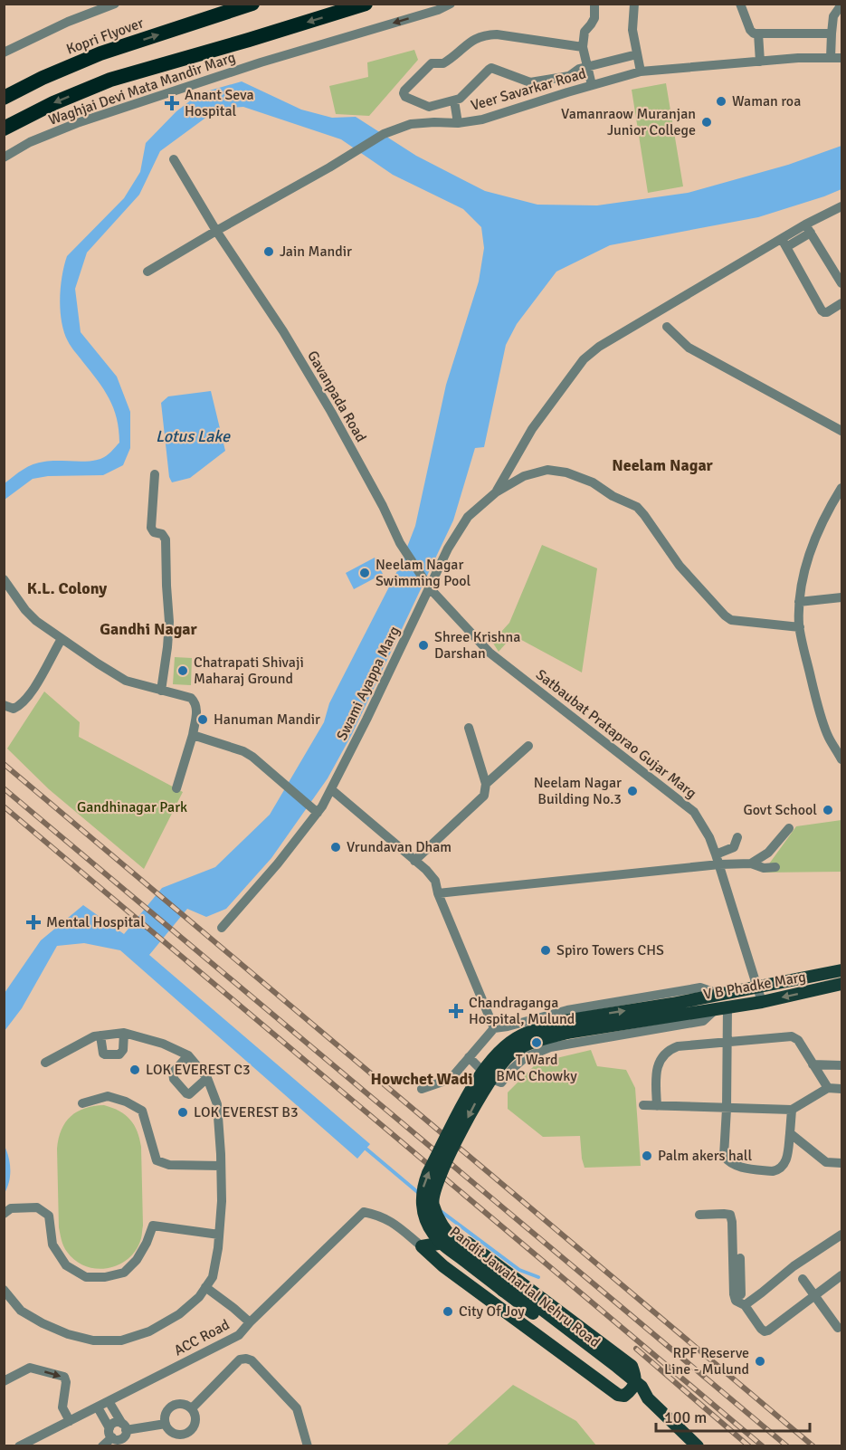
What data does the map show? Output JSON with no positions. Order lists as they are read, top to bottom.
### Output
{
  "streets": {
    "highway": ["Kopri Flyover"],
    "main road": ["V B Phadke Marg", "Pandit Jawaharlal Nehru Road"],
    "street": [
      "Waghjai Devi Mata Mandir Marg",
      "Veer Savarkar Road",
      "Gavanpada Road",
      "Swami Ayappa Marg",
      "Satbaubat Prataprao Gujar Marg",
      "ACC Road"
    ]
  },
  "crossings": [
    ["Veer Savarkar Road", "Gavanpada Road"],
    ["Gavanpada Road", "Swami Ayappa Marg"],
    ["Gavanpada Road", "Satbaubat Prataprao Gujar Marg"],
    ["Swami Ayappa Marg", "Satbaubat Prataprao Gujar Marg"],
    ["Satbaubat Prataprao Gujar Marg", "V B Phadke Marg"],
    ["V B Phadke Marg", "Pandit Jawaharlal Nehru Road"]
  ],
  "one_way": ["Waghjai Devi Mata Mandir Marg"],
  "districts": [
    "Neelam Nagar",
    "K.L. Colony",
    "Gandhi Nagar",
    "Howchet Wadi"
  ],
  "water": ["Lotus Lake"],
  "parks": ["Gandhinagar Park"],
  "places": {
    "other": [
      "Waman roa",
      "Vamanraow Muranjan Junior College",
      "Jain Mandir",
      "Neelam Nagar Swimming Pool",
      "Shree Krishna Darshan",
      "Chatrapati Shivaji Maharaj Ground",
      "Hanuman Mandir",
      "Neelam Nagar Building No.3",
      "Govt School",
      "Vrundavan Dham",
      "Spiro Towers CHS",
      "T Ward BMC Chowky",
      "LOK EVEREST C3",
      "LOK EVEREST B3",
      "Palm akers hall",
      "City Of Joy",
      "RPF Reserve Line - Mulund"
    ],
    "health": ["Anant Seva Hospital", "Mental Hospital", "Chandraganga Hospital, Mulund"]
  },
  "scale_bar": "100 m"
}
